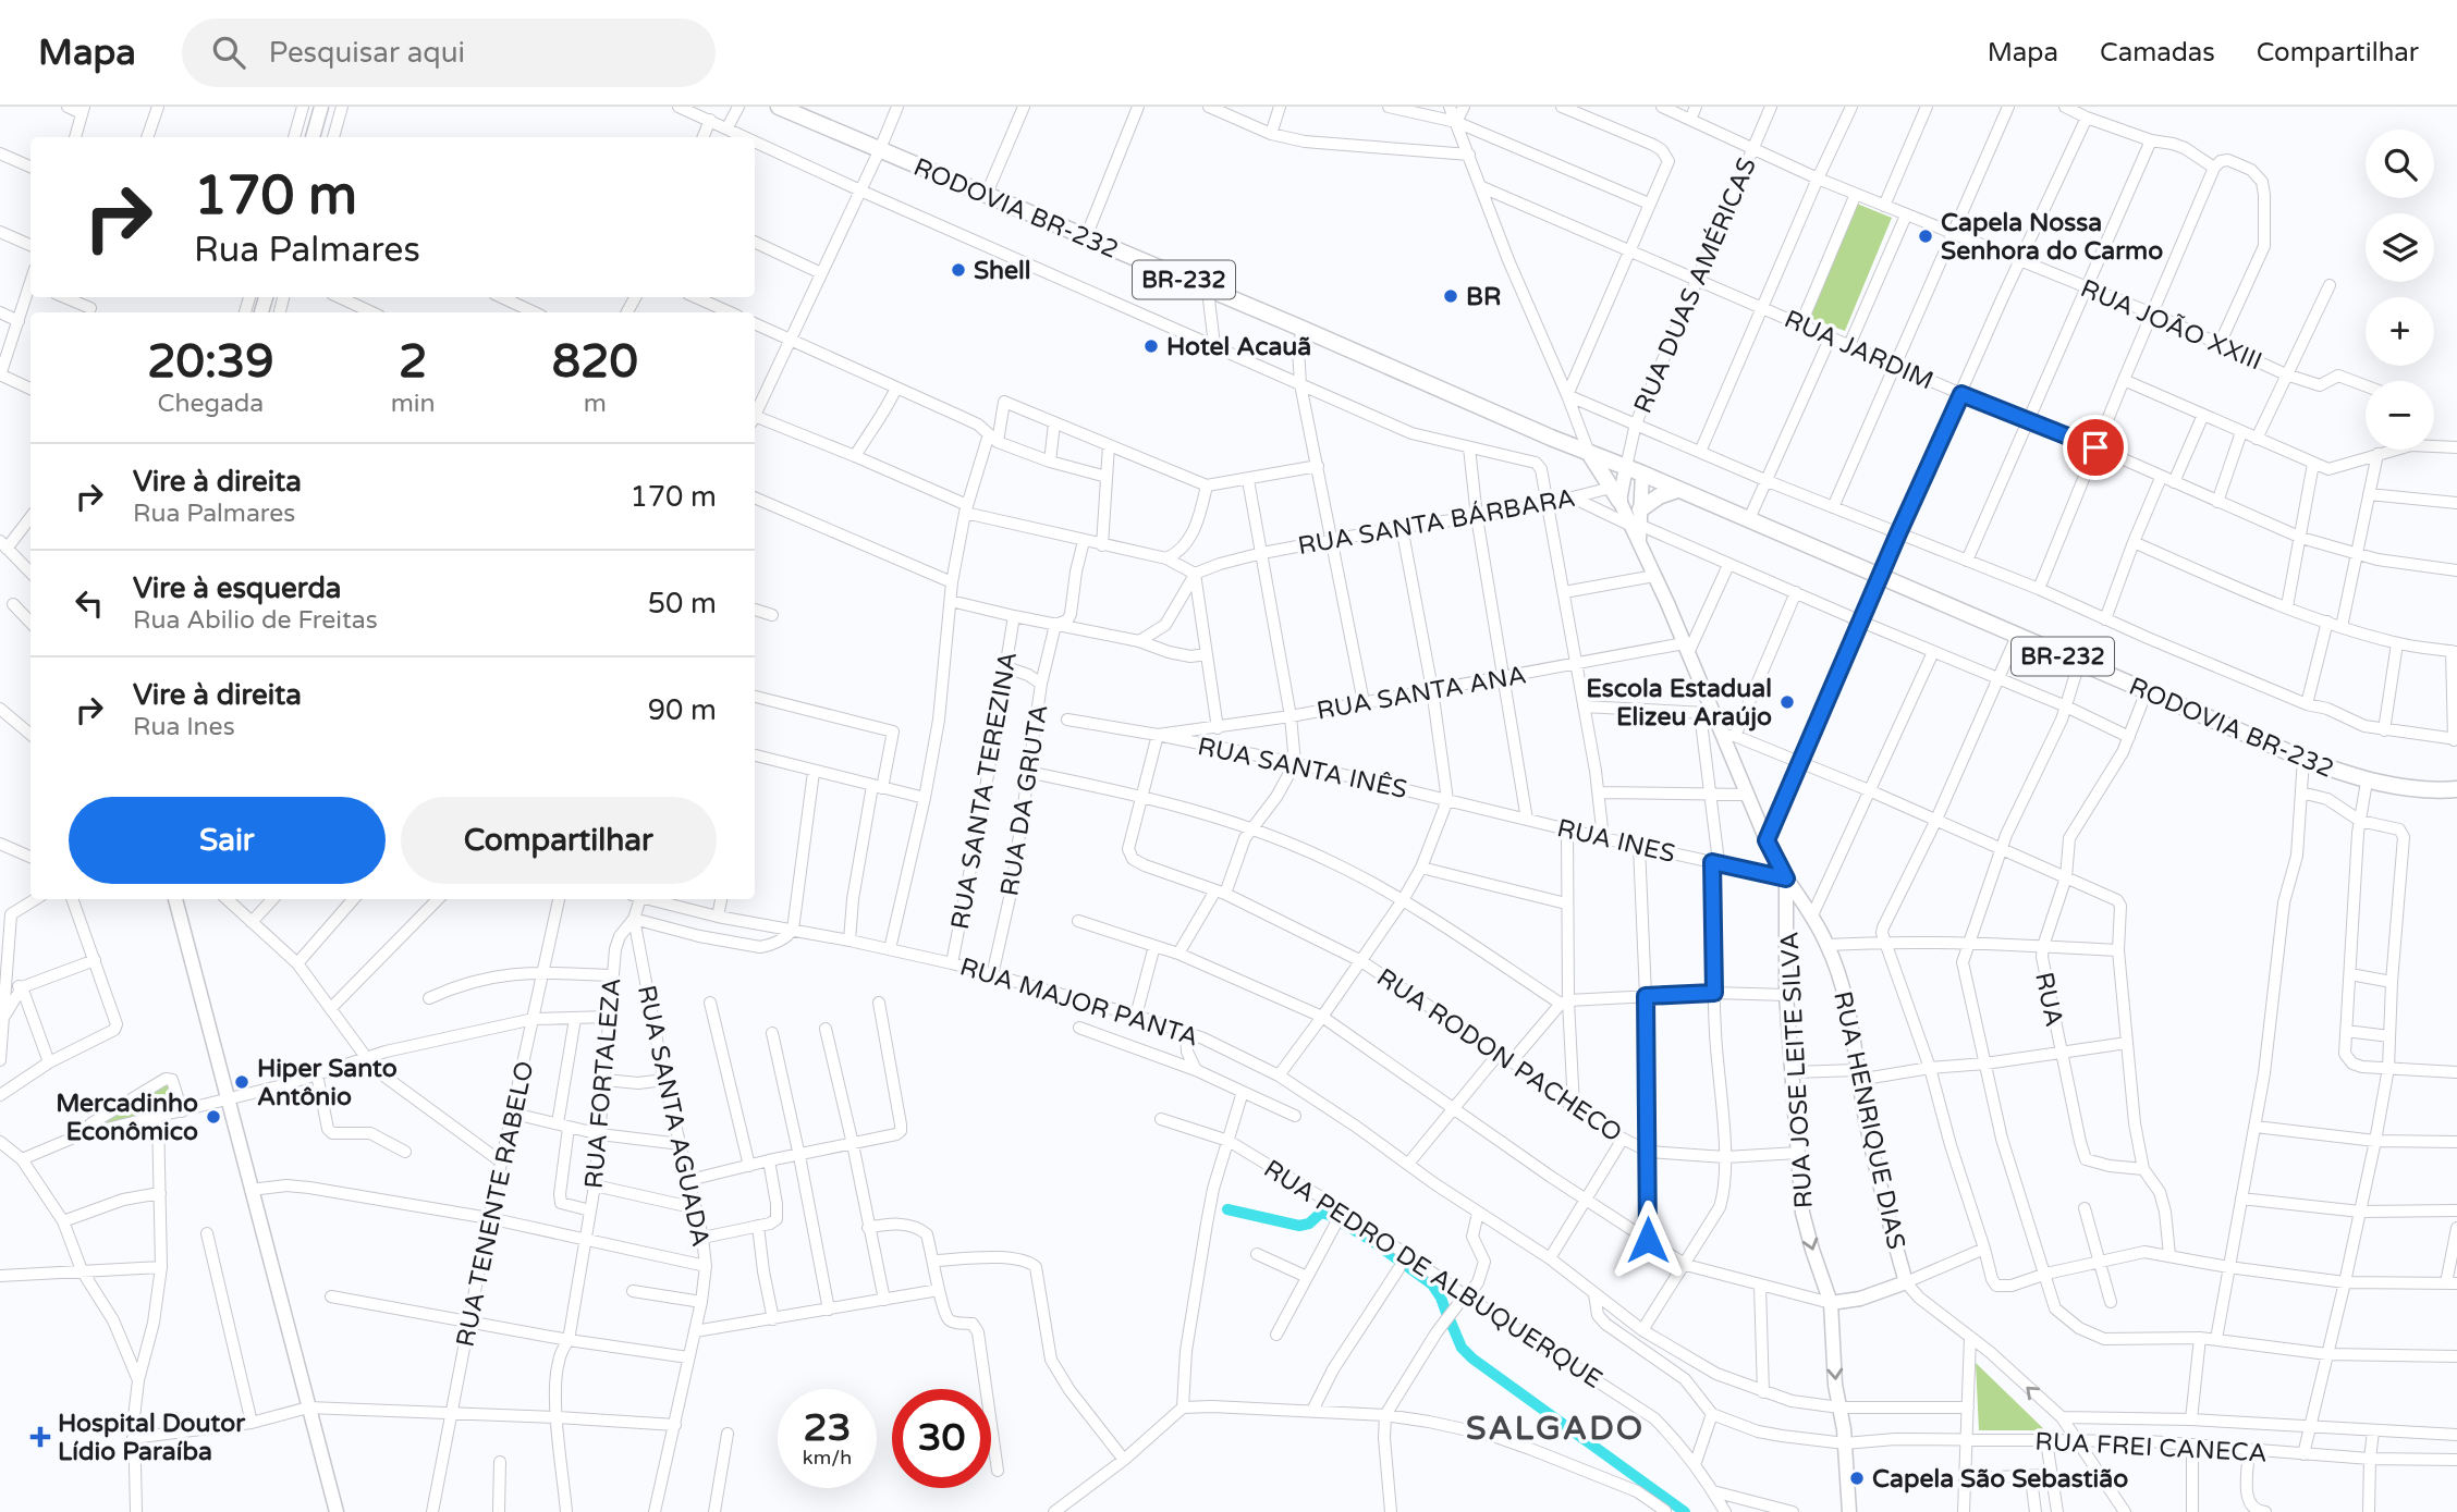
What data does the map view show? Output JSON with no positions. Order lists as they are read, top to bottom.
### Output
{
  "streets": {
    "highway": ["RODOVIA BR-232", "BR-232"],
    "main road": ["RUA JOSE LEITE SILVA", "RUA HENRIQUE DIAS"],
    "street": [
      "RUA DUAS AMÉRICAS",
      "RUA JOÃO XXIII",
      "RUA JARDIM",
      "RUA SANTA BÁRBARA",
      "RUA SANTA ANA",
      "RUA SANTA INÊS",
      "RUA SANTA TEREZINA",
      "RUA DA GRUTA",
      "RUA INES",
      "RUA",
      "RUA MAJOR PANTA",
      "RUA RODON PACHECO",
      "RUA FORTALEZA",
      "RUA SANTA AGUADA",
      "RUA TENENTE RABELO",
      "RUA PEDRO DE ALBUQUERQUE",
      "RUA FREI CANECA"
    ]
  },
  "crossings": [
    ["RODOVIA BR-232", "BR-232"],
    ["BR-232", "RUA DUAS AMÉRICAS"],
    ["BR-232", "RUA JOSE LEITE SILVA"],
    ["RUA DUAS AMÉRICAS", "RUA JOÃO XXIII"],
    ["RUA DUAS AMÉRICAS", "RUA JARDIM"],
    ["RUA SANTA BÁRBARA", "RUA JOSE LEITE SILVA"],
    ["RUA SANTA ANA", "RUA SANTA INÊS"],
    ["RUA SANTA ANA", "RUA JOSE LEITE SILVA"],
    ["RUA SANTA INÊS", "RUA INES"],
    ["RUA SANTA TEREZINA", "RUA MAJOR PANTA"],
    ["RUA DA GRUTA", "RUA MAJOR PANTA"],
    ["RUA INES", "RUA JOSE LEITE SILVA"],
    ["RUA INES", "RUA HENRIQUE DIAS"],
    ["RUA MAJOR PANTA", "RUA JOSE LEITE SILVA"],
    ["RUA RODON PACHECO", "RUA JOSE LEITE SILVA"],
    ["RUA JOSE LEITE SILVA", "RUA HENRIQUE DIAS"],
    ["RUA JOSE LEITE SILVA", "RUA FREI CANECA"],
    ["RUA FORTALEZA", "RUA SANTA AGUADA"],
    ["RUA HENRIQUE DIAS", "RUA FREI CANECA"]
  ],
  "districts": ["SALGADO"],
  "places": {
    "other": [
      "Capela Nossa Senhora do Carmo",
      "Shell",
      "BR",
      "Hotel Acauã",
      "Escola Estadual Elizeu Araújo",
      "Hiper Santo Antônio",
      "Mercadinho Econômico",
      "Capela São Sebastião"
    ],
    "health": ["Hospital Doutor Lídio Paraíba"]
  },
  "page": {
    "header": "Mapa",
    "search": "Pesquisar aqui",
    "nav": ["Mapa", "Camadas", "Compartilhar"],
    "map_buttons": ["+", "−"],
    "turn": ["170 m", "Rua Palmares"],
    "eta": [
      "20:39",
      "Chegada",
      "2",
      "min",
      "820",
      "m"
    ],
    "list": [
      {
        "name": "Vire à direita",
        "note": "Rua Palmares",
        "value": "170 m"
      },
      {
        "name": "Vire à esquerda",
        "note": "Rua Abilio de Freitas",
        "value": "50 m"
      },
      {
        "name": "Vire à direita",
        "note": "Rua Ines",
        "value": "90 m"
      }
    ],
    "buttons": ["Sair", "Compartilhar"],
    "speed": "23 km/h",
    "limit": "30"
  }
}
